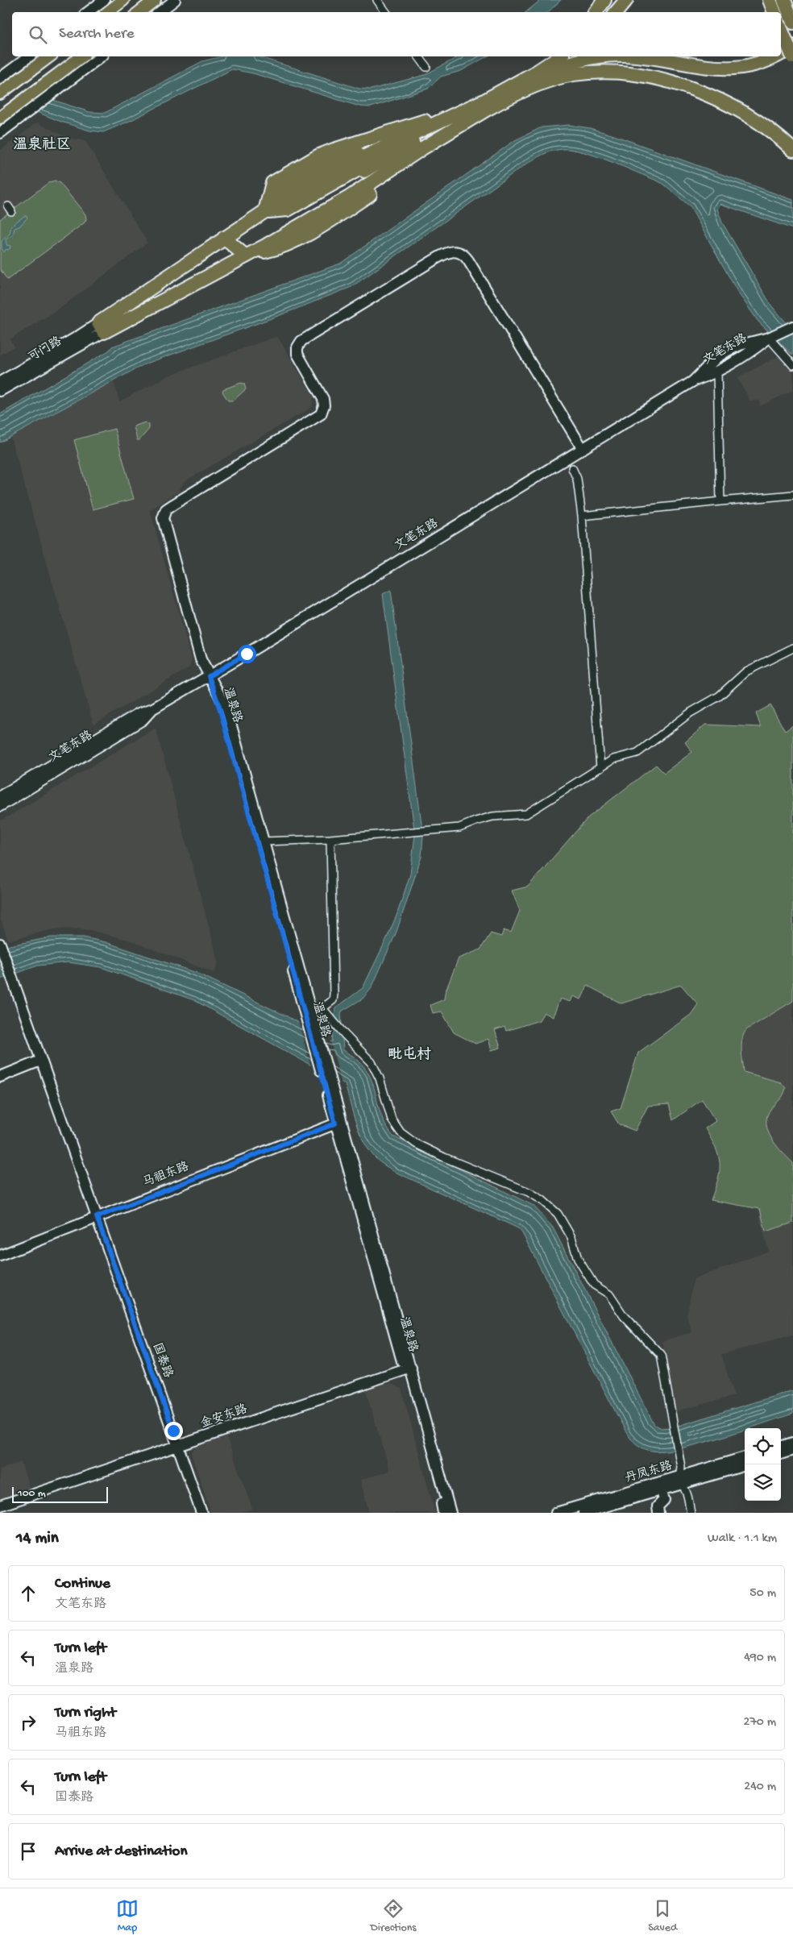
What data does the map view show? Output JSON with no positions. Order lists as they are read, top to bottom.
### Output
{
  "streets": {
    "main road": [
      "可门路",
      "文笔东路",
      "温泉路",
      "马祖东路",
      "国泰路",
      "金安东路",
      "丹凤东路"
    ]
  },
  "crossings": [
    ["文笔东路", "温泉路"],
    ["温泉路", "马祖东路"],
    ["温泉路", "金安东路"],
    ["马祖东路", "国泰路"],
    ["国泰路", "金安东路"]
  ],
  "districts": ["温泉社区", "毗屯村"],
  "scale_bar": "100 m",
  "page": {
    "search": "Search here",
    "scale": "100 m",
    "heading": ["14 min", "Walk · 1.1 km"],
    "list": [
      ["Continue", "文笔东路", "50 m"],
      ["Turn left", "温泉路", "490 m"],
      ["Turn right", "马祖东路", "270 m"],
      ["Turn left", "国泰路", "240 m"],
      "Arrive at destination"
    ],
    "nav": ["Map", "Directions", "Saved"]
  }
}
